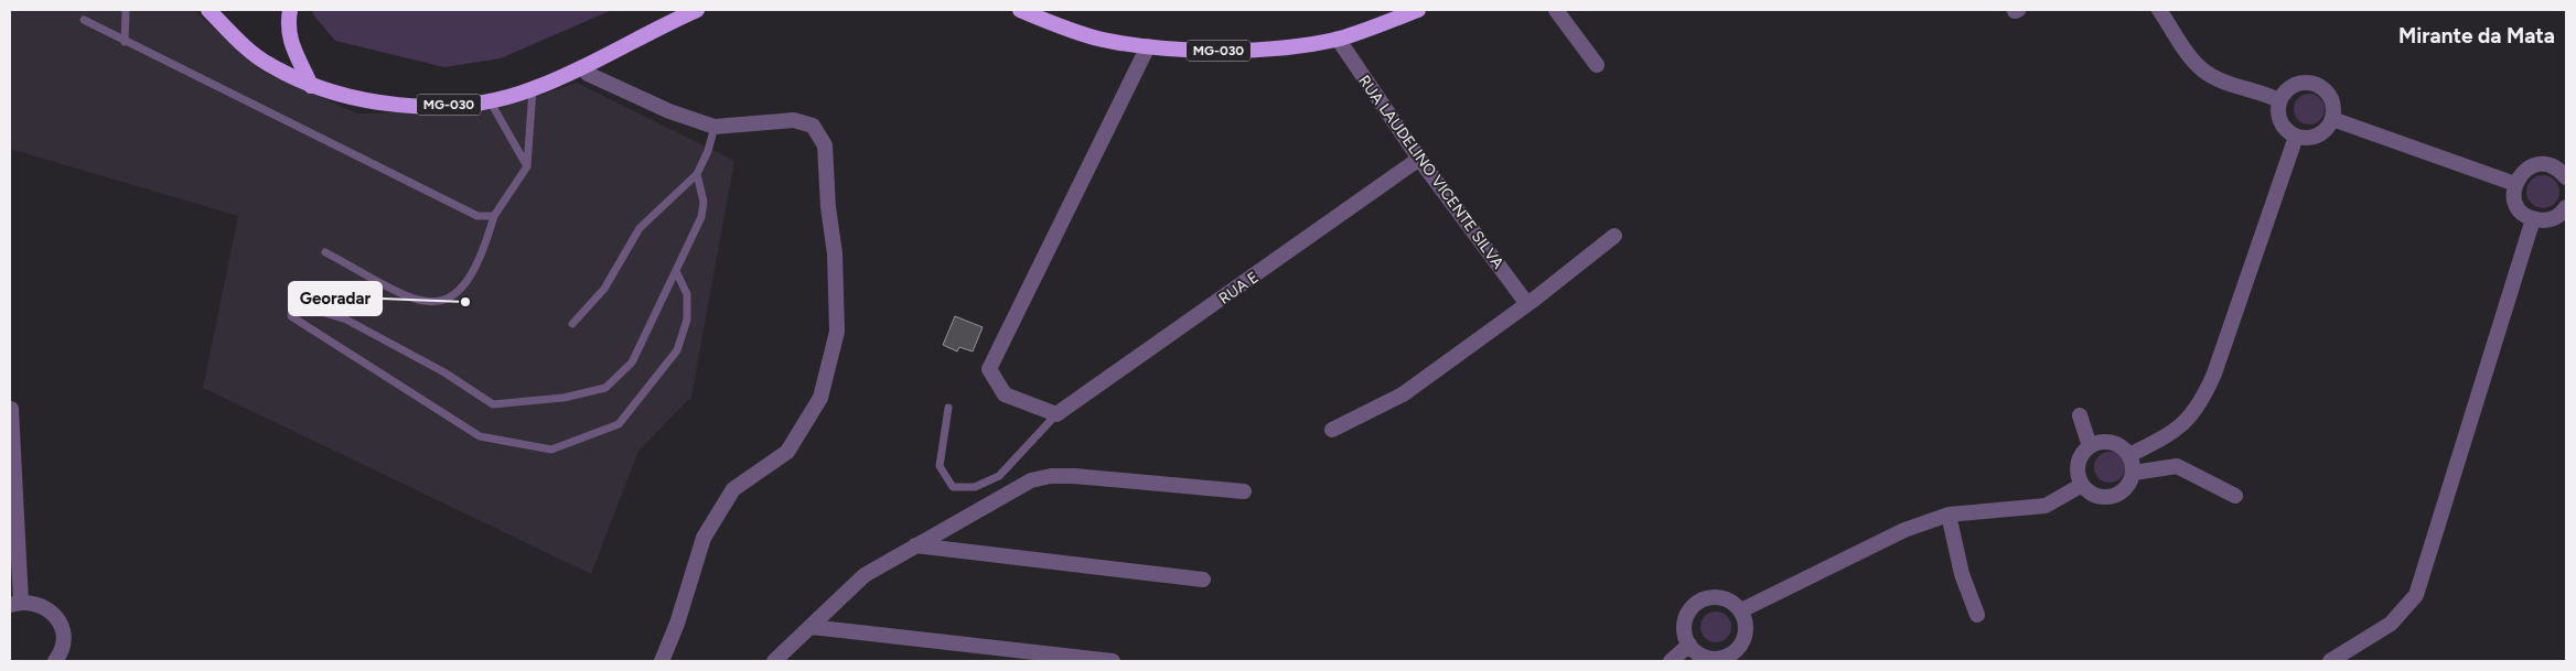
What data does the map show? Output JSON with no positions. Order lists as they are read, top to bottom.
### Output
{
  "streets": {
    "highway": ["MG-030"],
    "street": ["RUA LAUDELINO VICENTE SILVA", "RUA E"]
  },
  "crossings": [
    ["MG-030", "RUA LAUDELINO VICENTE SILVA"],
    ["RUA LAUDELINO VICENTE SILVA", "RUA E"]
  ],
  "districts": ["Mirante da Mata"],
  "places": ["Georadar"]
}
